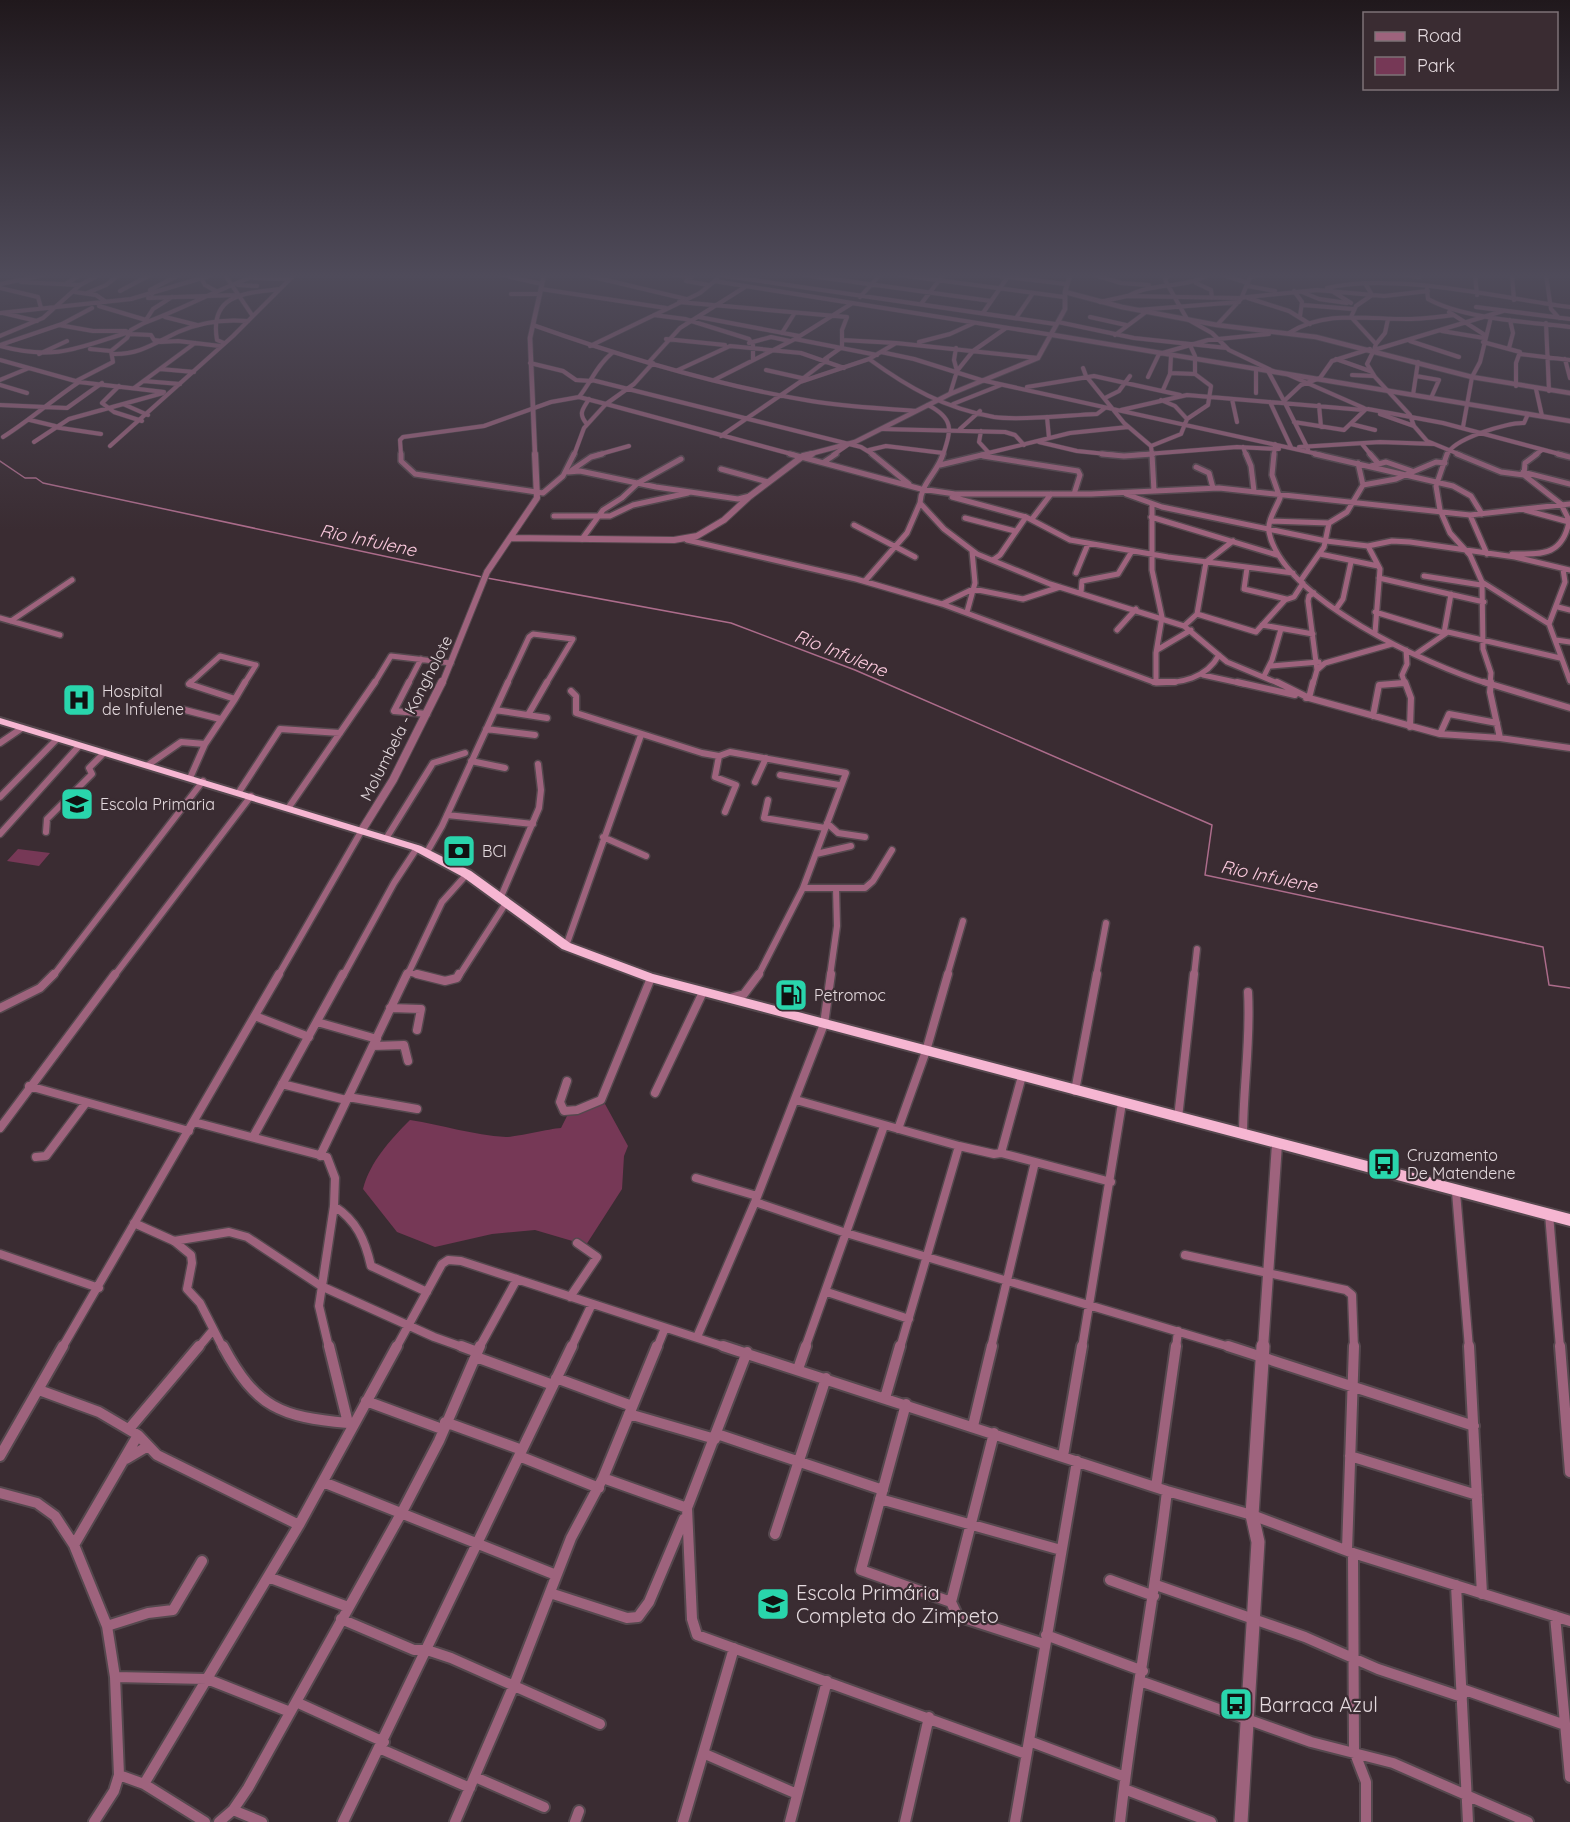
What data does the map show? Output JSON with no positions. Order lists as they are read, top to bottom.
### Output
{
  "streets": {
    "street": ["Molumbela - Kongholote"]
  },
  "water": ["Rio Infulene"],
  "places": {
    "hospital": ["Hospital de Infulene"],
    "school or university": ["Escola Primaria", "Escola Primária Completa do Zimpeto"],
    "bank": ["BCI"],
    "fuel station": ["Petromoc"],
    "bus stop": ["Cruzamento De Matendene", "Barraca Azul"]
  },
  "legend": ["Road", "Park"]
}
